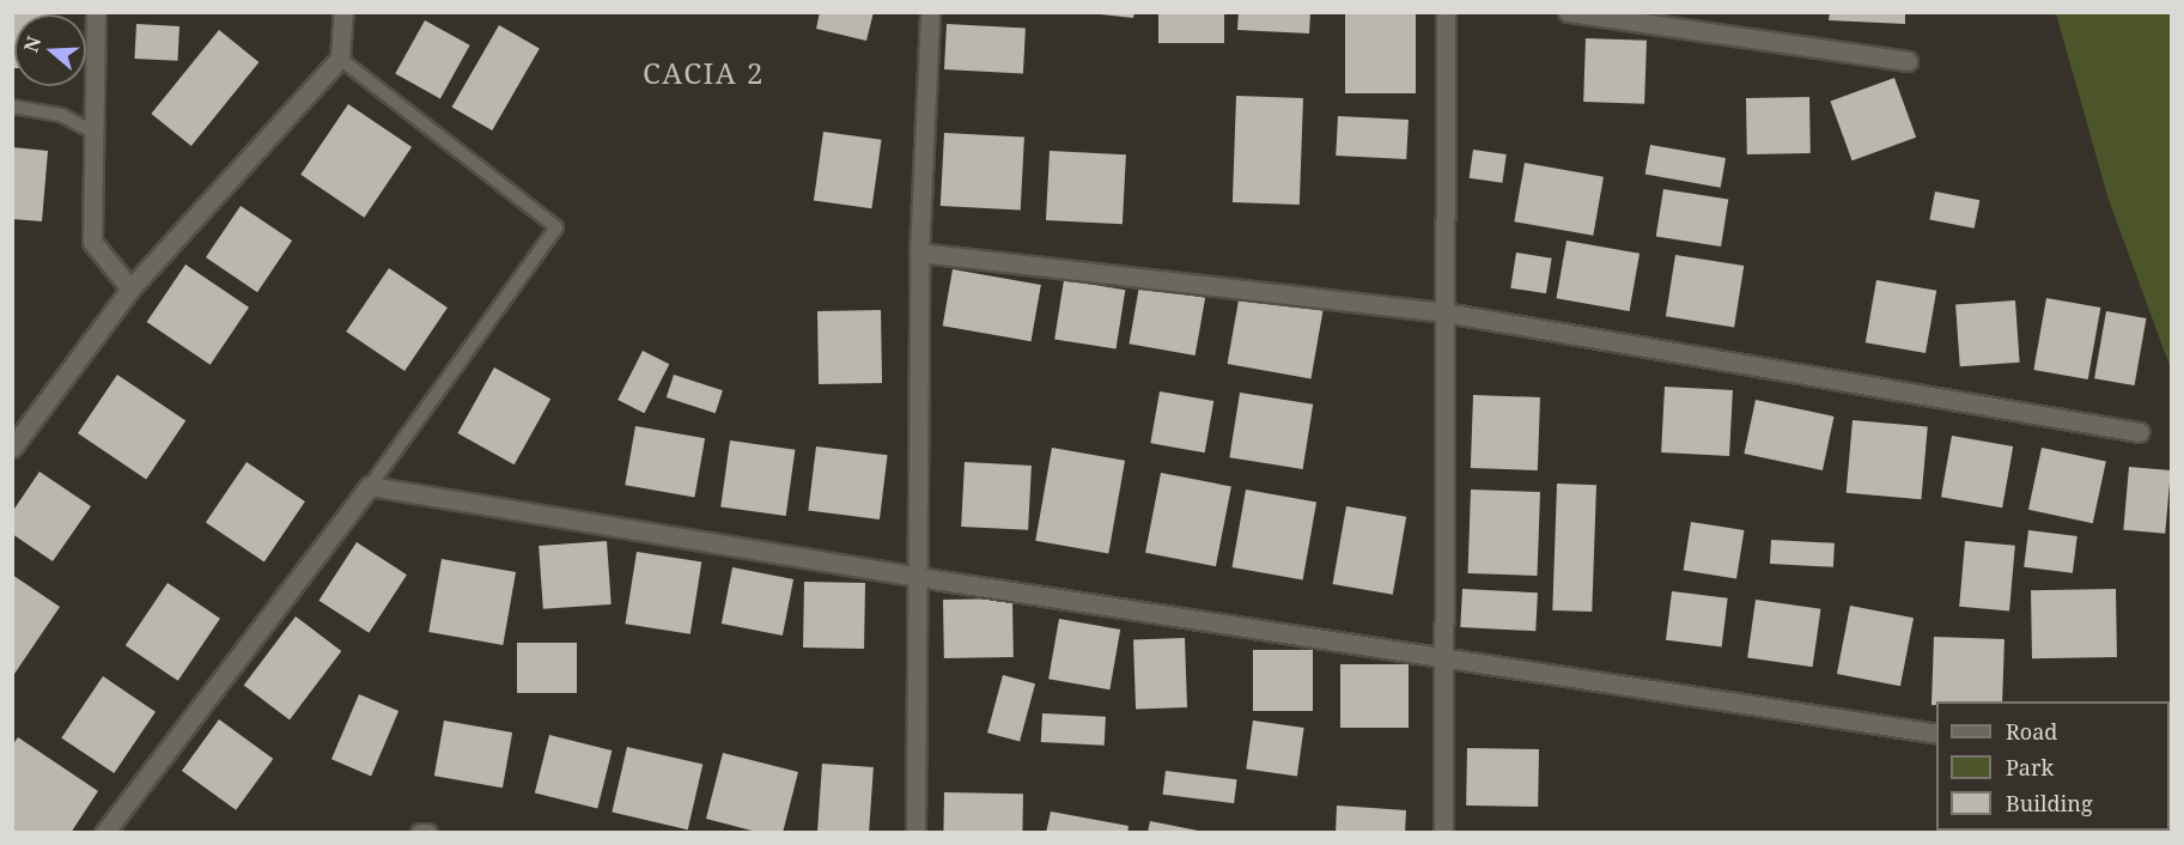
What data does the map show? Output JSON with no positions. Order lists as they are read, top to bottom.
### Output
{
  "districts": ["CACIA 2"],
  "legend": ["Road", "Park", "Building"],
  "north": "left"
}
